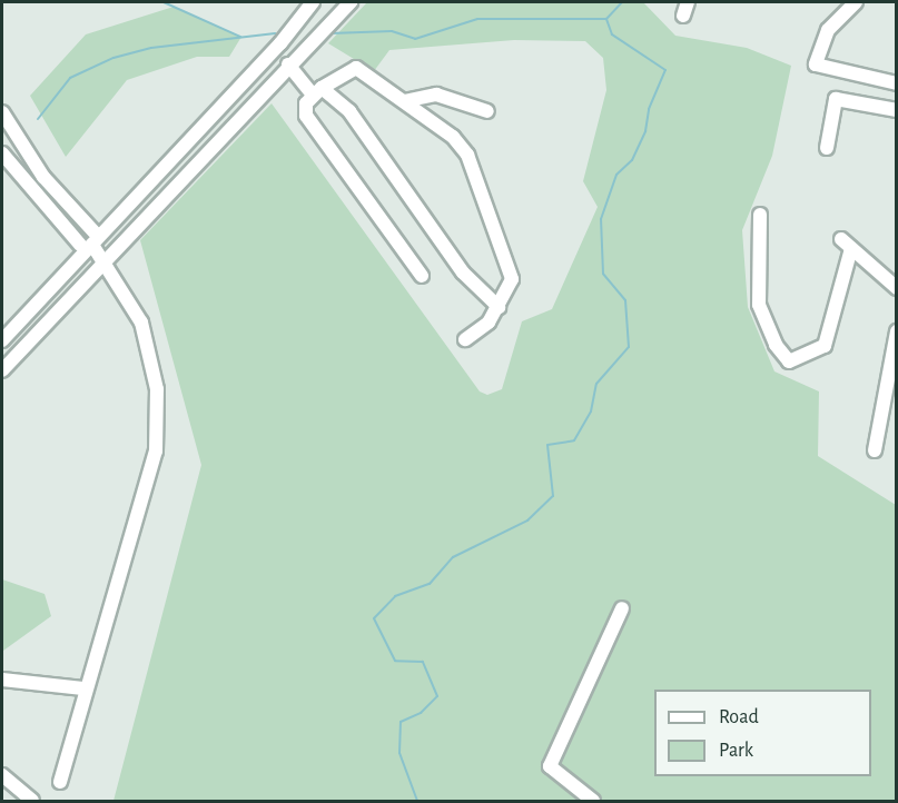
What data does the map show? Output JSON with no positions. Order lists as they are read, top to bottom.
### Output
{
  "legend": ["Road", "Park"]
}
